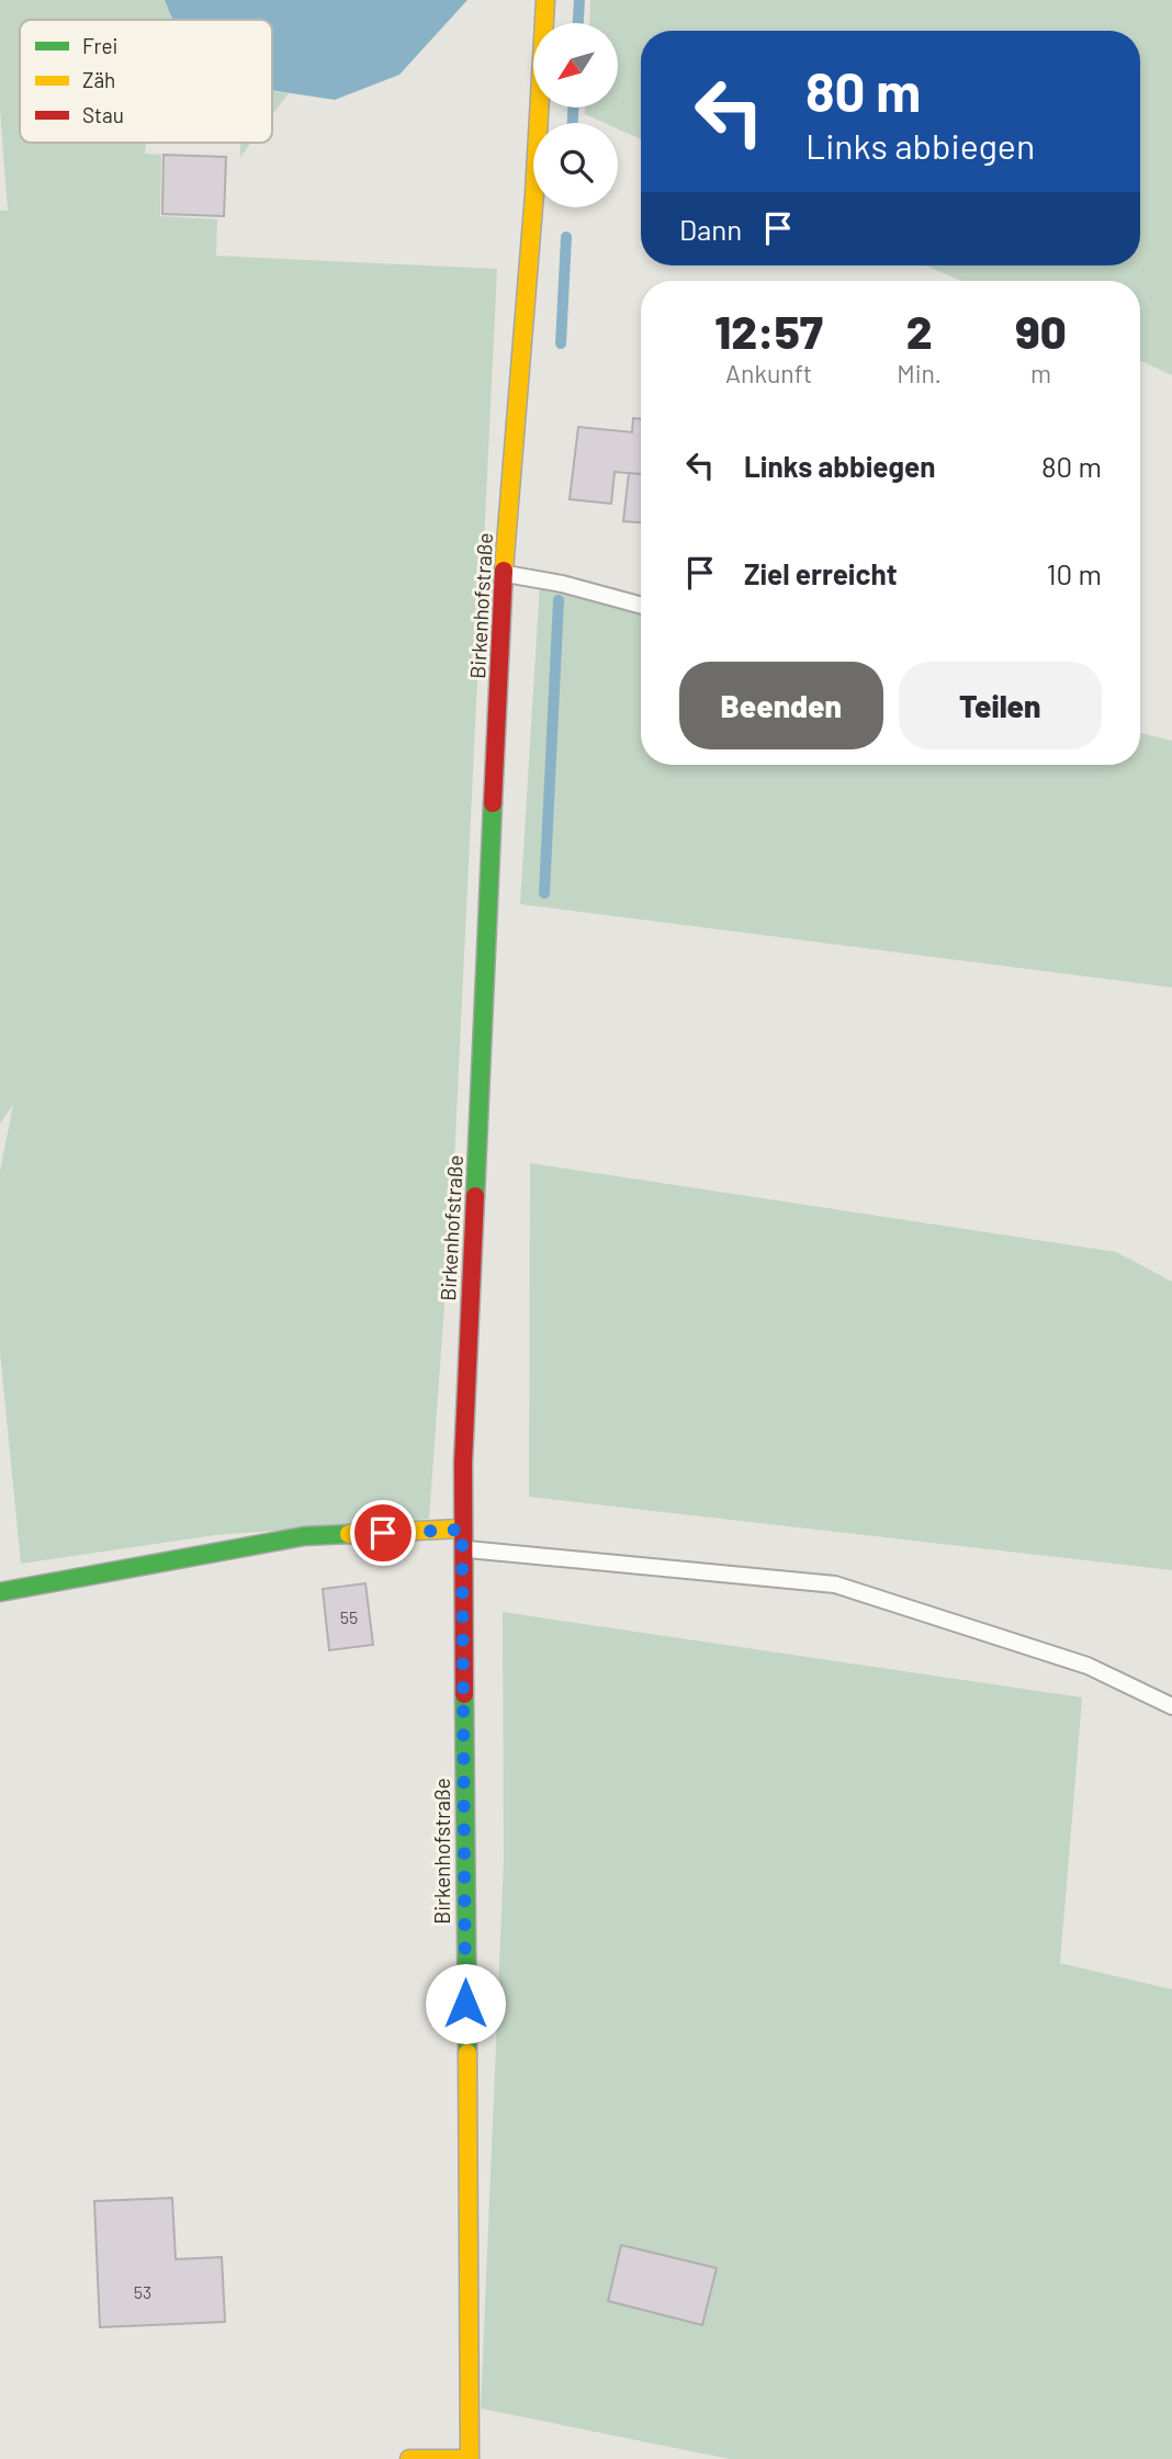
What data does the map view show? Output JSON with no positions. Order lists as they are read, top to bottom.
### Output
{
  "streets": {
    "street": ["Birkenhofstraße"]
  },
  "house_numbers": ["55", "53"],
  "legend": ["Frei", "Zäh", "Stau"],
  "north": "bottom left",
  "page": {
    "turn": ["80 m", "Links abbiegen"],
    "then": "Dann",
    "eta": [
      "12:57",
      "Ankunft",
      "2",
      "Min.",
      "90",
      "m"
    ],
    "list": [
      {
        "name": "Links abbiegen",
        "value": "80 m"
      },
      {
        "name": "Ziel erreicht",
        "value": "10 m"
      }
    ],
    "buttons": ["Beenden", "Teilen"]
  }
}
